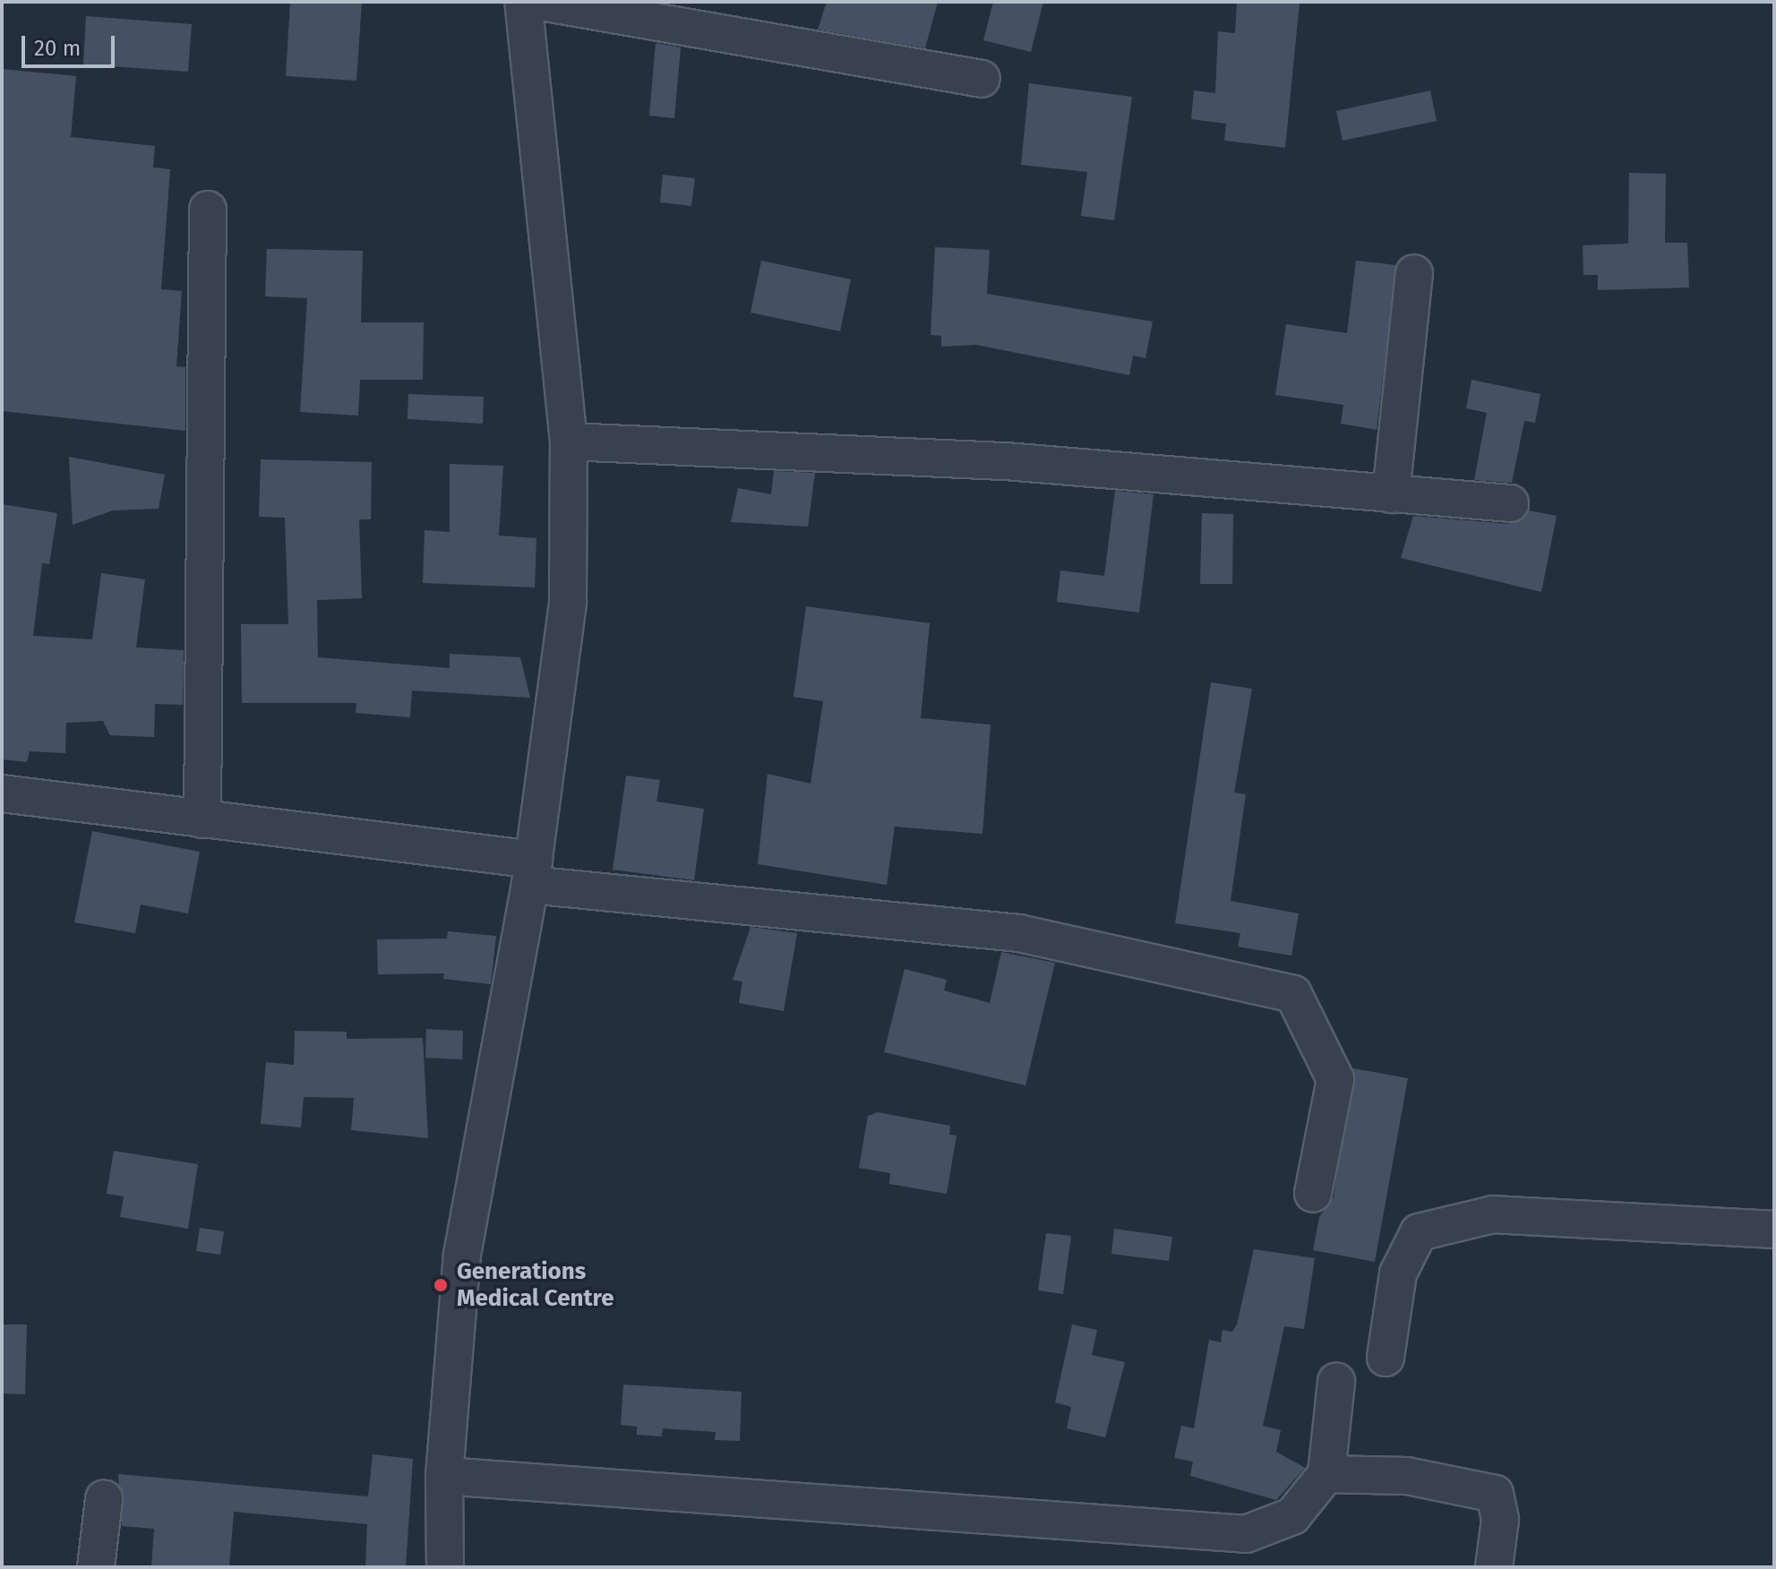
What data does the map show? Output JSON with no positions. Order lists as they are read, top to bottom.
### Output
{
  "places": ["Generations Medical Centre"],
  "scale_bar": "20 m"
}
